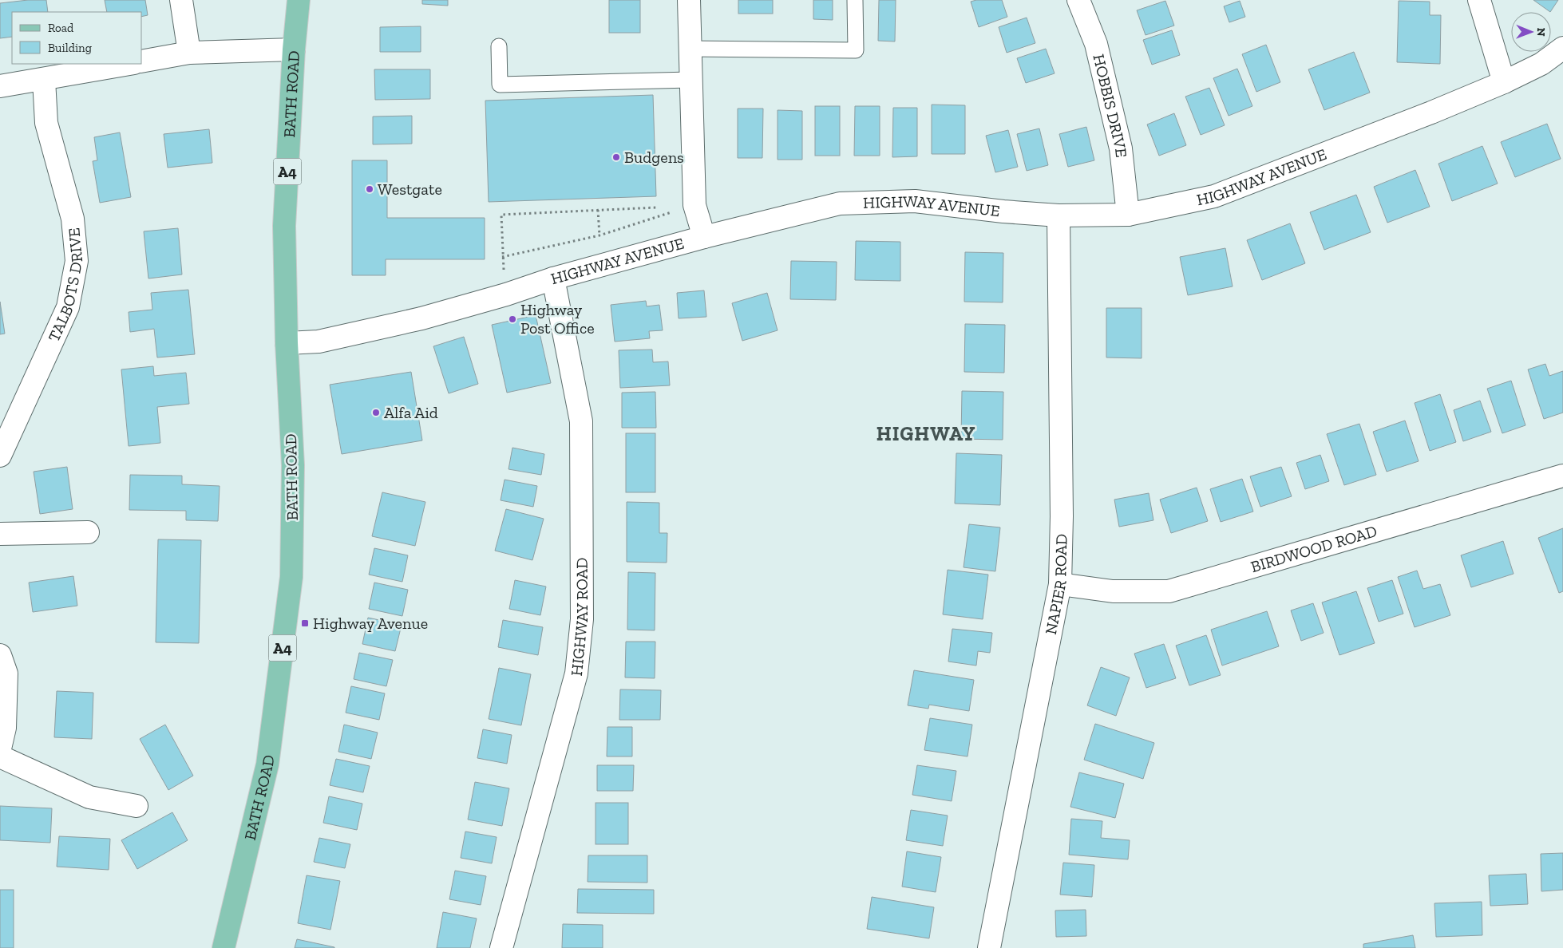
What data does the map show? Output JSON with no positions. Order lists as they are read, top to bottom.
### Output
{
  "streets": {
    "main road": ["BATH ROAD", "A4"],
    "street": [
      "HOBBIS DRIVE",
      "HIGHWAY AVENUE",
      "TALBOTS DRIVE",
      "BIRDWOOD ROAD",
      "NAPIER ROAD",
      "HIGHWAY ROAD"
    ]
  },
  "crossings": [
    ["BATH ROAD", "HIGHWAY AVENUE"],
    ["HOBBIS DRIVE", "HIGHWAY AVENUE"],
    ["HIGHWAY AVENUE", "NAPIER ROAD"],
    ["HIGHWAY AVENUE", "HIGHWAY ROAD"],
    ["BIRDWOOD ROAD", "NAPIER ROAD"]
  ],
  "districts": ["HIGHWAY"],
  "places": {
    "other": [
      "Budgens",
      "Westgate",
      "Highway Post Office",
      "Alfa Aid"
    ],
    "transit": ["Highway Avenue"]
  },
  "legend": ["Road", "Building"],
  "north": "right"
}
